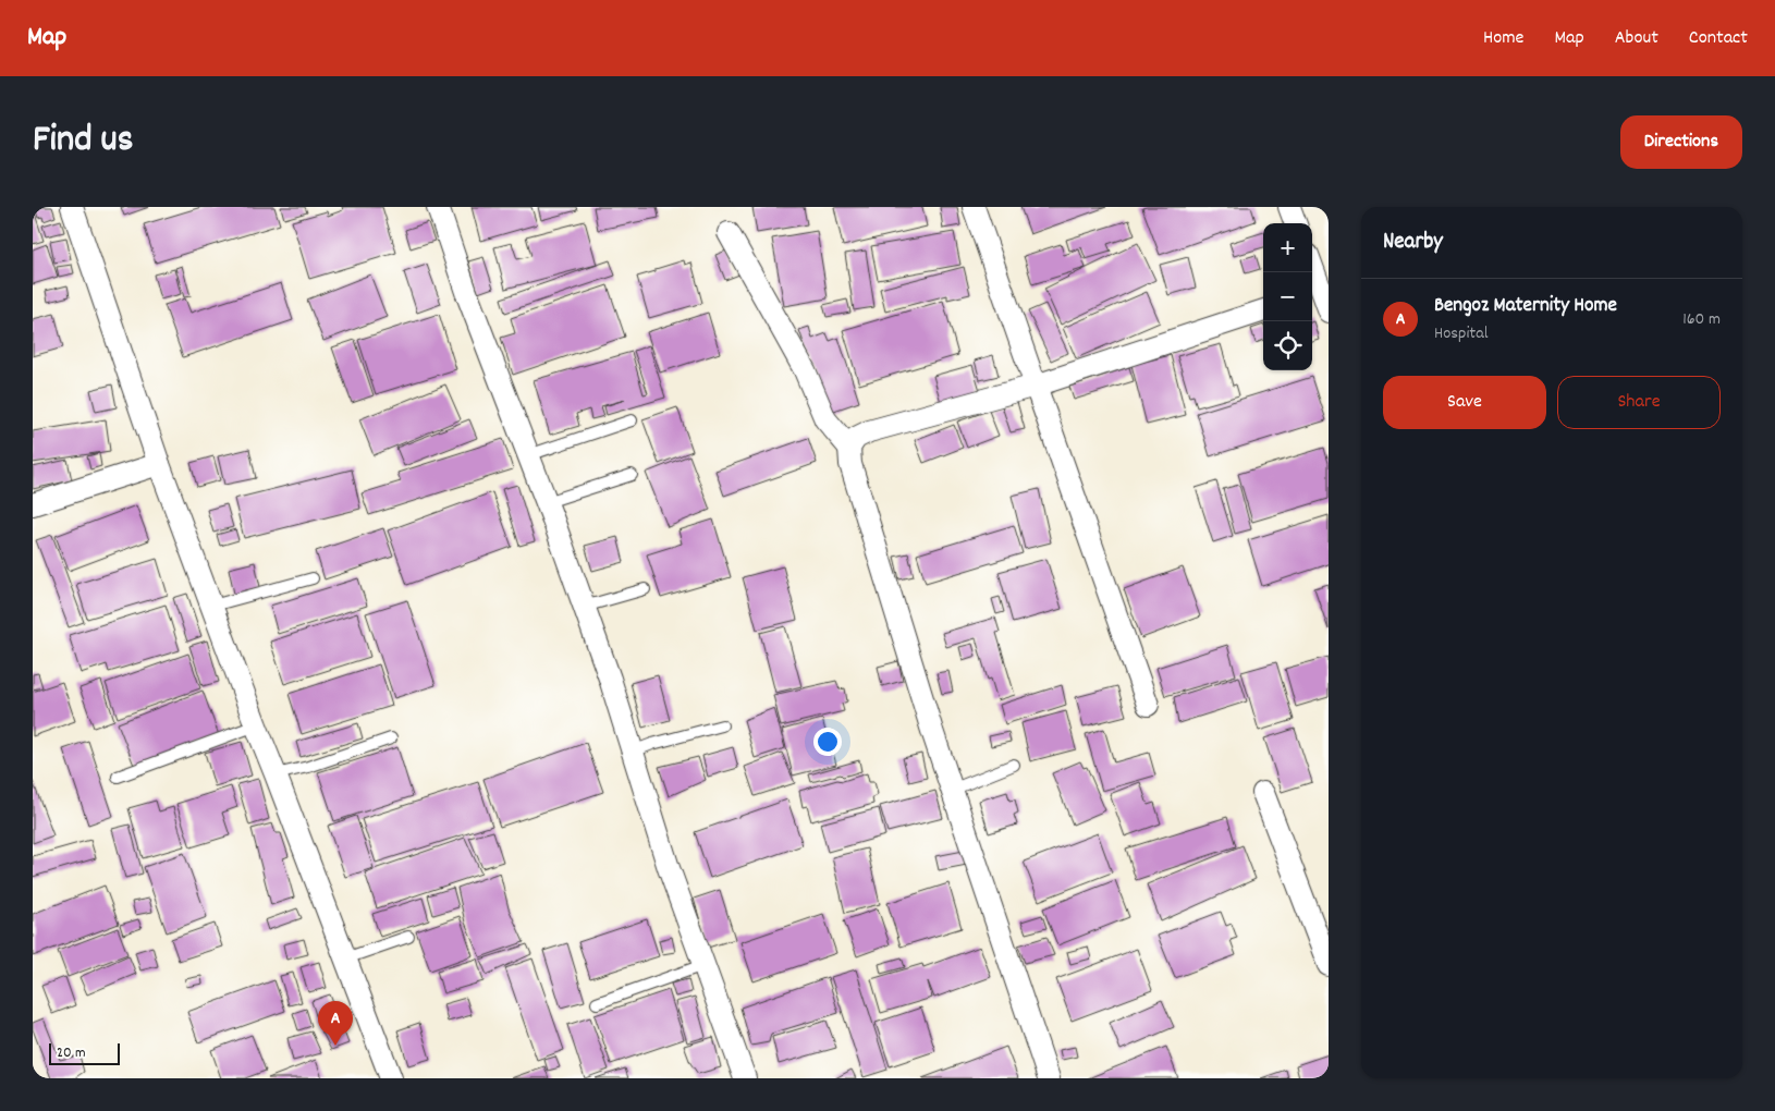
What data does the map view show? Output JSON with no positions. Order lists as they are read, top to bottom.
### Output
{
  "scale_bar": "20 m",
  "page": {
    "header": "Map",
    "nav": [
      "Home",
      "Map",
      "About",
      "Contact"
    ],
    "title": "Find us",
    "buttons": [
      "Directions",
      ["Save", "Share"]
    ],
    "heading": "Nearby",
    "map_buttons": ["+", "−"],
    "list": [
      {
        "mark": "A",
        "name": "Bengoz Maternity Home",
        "note": "Hospital",
        "value": "160 m"
      }
    ],
    "pins": "A",
    "scale": "20 m"
  }
}
